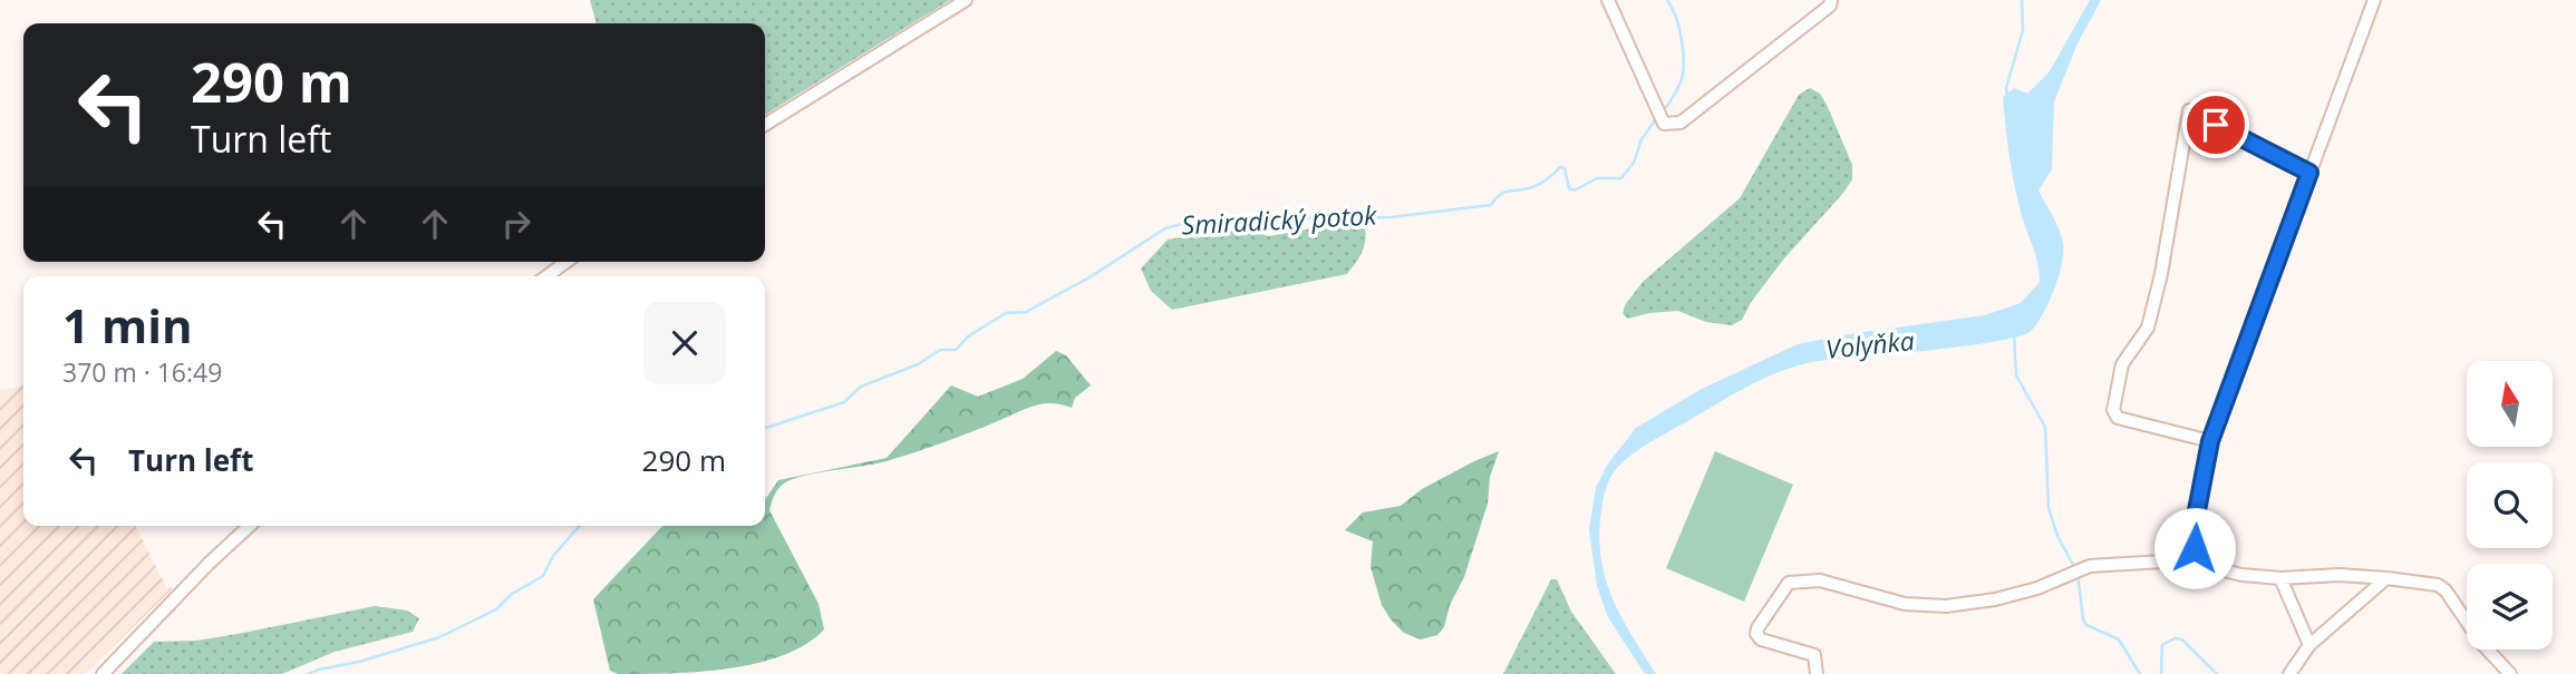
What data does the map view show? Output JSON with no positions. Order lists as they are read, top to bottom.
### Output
{
  "water": ["Smiradický potok", "Volyňka"],
  "north": "top",
  "page": {
    "turn": ["290 m", "Turn left"],
    "heading": ["1 min", "370 m · 16:49"],
    "list": [
      {
        "name": "Turn left",
        "value": "290 m"
      }
    ]
  }
}
